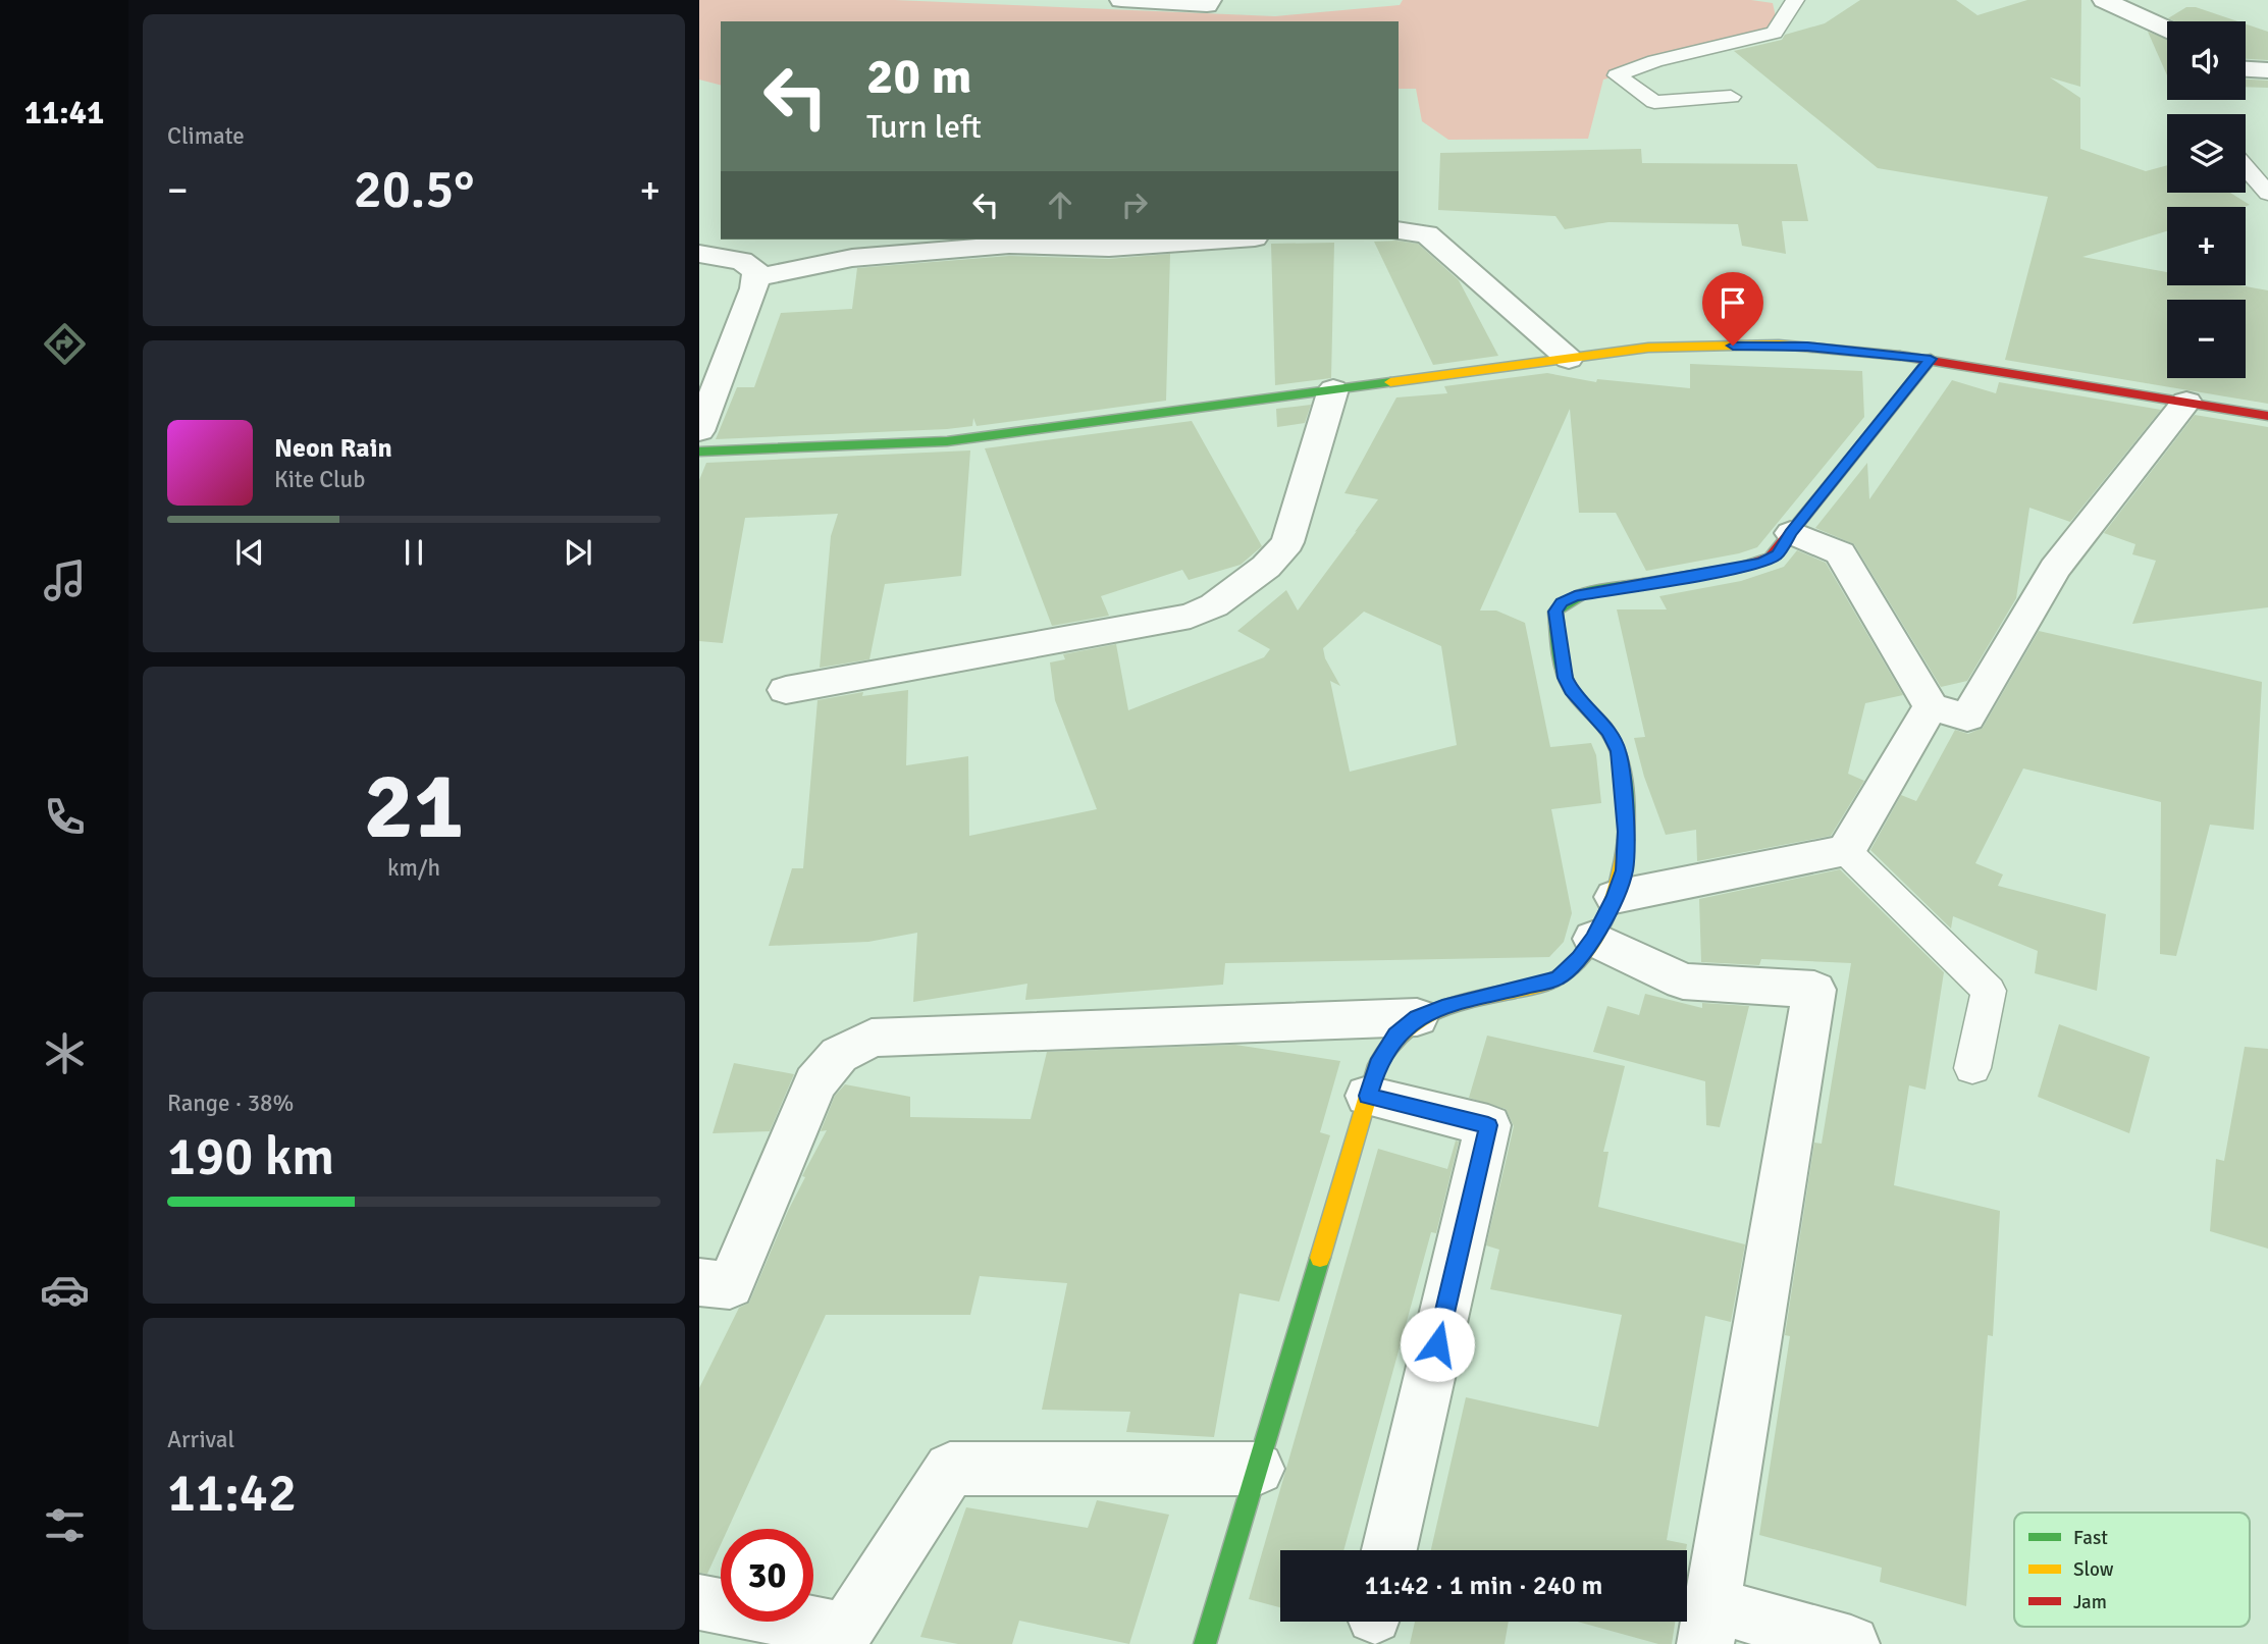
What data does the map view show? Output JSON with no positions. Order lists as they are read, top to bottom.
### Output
{
  "legend": ["Fast", "Slow", "Jam"],
  "page": {
    "tabs": "11:41",
    "tile": [
      "Climate",
      ["21", "km/h"],
      ["Range · 38%", "190 km"],
      ["Arrival", "11:42"]
    ],
    "map_buttons": ["+", "−"],
    "turn": ["20 m", "Turn left"],
    "heat": ["−", "20.5°", "+"],
    "song": ["Neon Rain", "Kite Club"],
    "limit": "30",
    "trip": "11:42 · 1 min · 240 m"
  }
}
